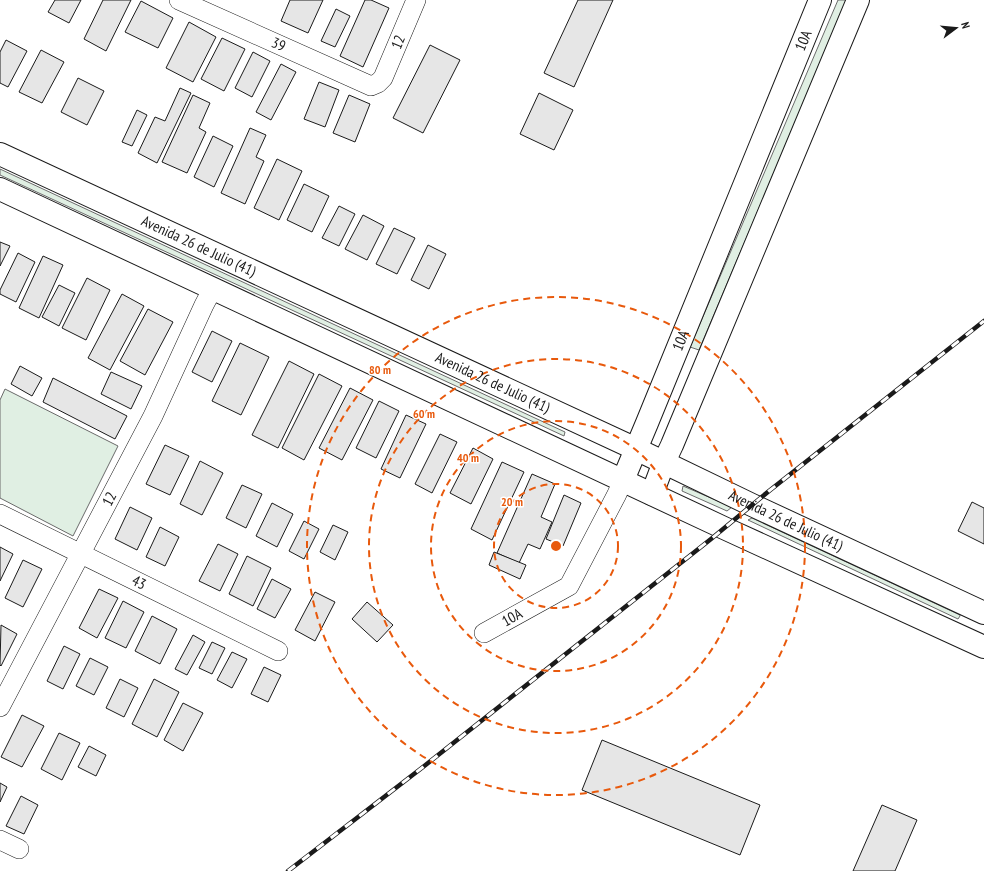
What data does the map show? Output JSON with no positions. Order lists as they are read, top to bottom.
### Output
{
  "streets": {
    "main road": ["10A", "Avenida 26 de Julio (41)"],
    "street": ["12", "39", "43"]
  },
  "crossings": [
    ["10A", "Avenida 26 de Julio (41)"],
    ["12", "39"],
    ["12", "43"]
  ],
  "north": "right",
  "rings": [
    "80 m",
    "60 m",
    "40 m",
    "20 m"
  ]
}
